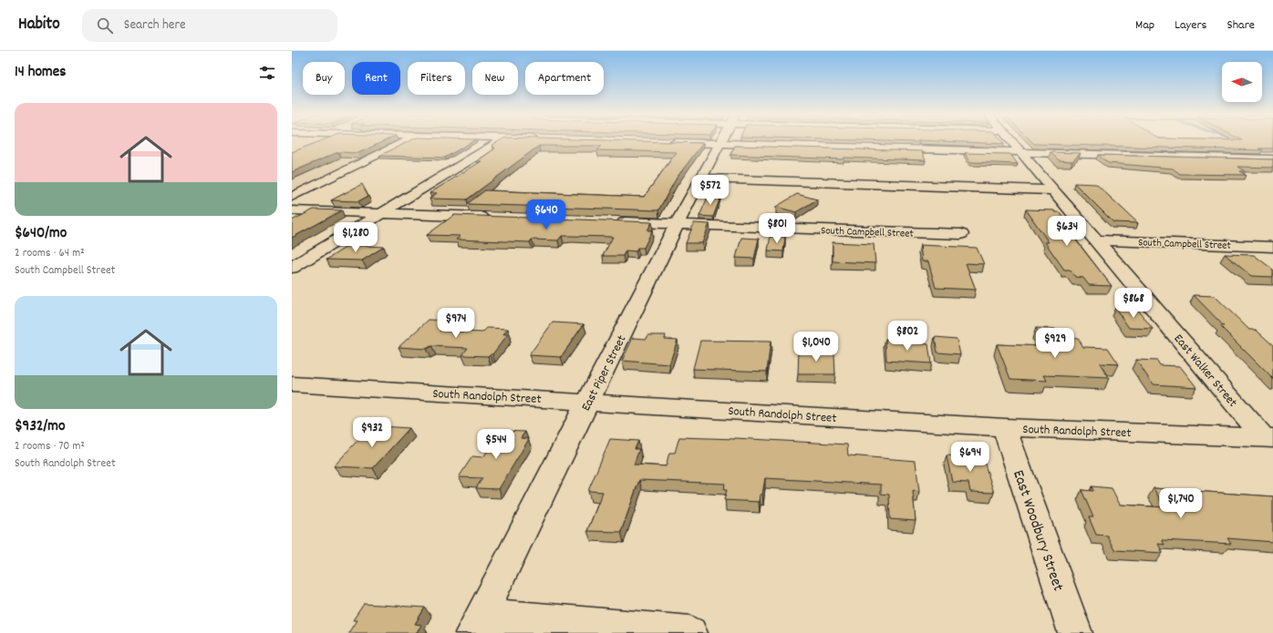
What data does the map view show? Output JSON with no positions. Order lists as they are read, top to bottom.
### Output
{
  "streets": {
    "street": [
      "South Campbell Street",
      "East Walker Street",
      "East Piper Street",
      "South Randolph Street",
      "East Woodbury Street"
    ]
  },
  "crossings": [
    ["South Campbell Street", "East Walker Street"],
    ["South Campbell Street", "East Piper Street"],
    ["East Walker Street", "South Randolph Street"],
    ["East Piper Street", "South Randolph Street"],
    ["South Randolph Street", "East Woodbury Street"]
  ],
  "north": "left",
  "page": {
    "header": "Habito",
    "search": "Search here",
    "nav": ["Map", "Layers", "Share"],
    "heading": "14 homes",
    "chip": [
      "Buy",
      "Rent",
      "Filters",
      "New",
      "Apartment"
    ],
    "list": [
      {
        "name": "$640/mo",
        "note": "2 rooms · 64 m² · South Campbell Street"
      },
      {
        "name": "$932/mo",
        "note": "2 rooms · 70 m² · South Randolph Street"
      }
    ],
    "price": [
      "$572",
      "$640",
      "$801",
      "$634",
      "$1,280",
      "$868",
      "$974",
      "$802",
      "$929",
      "$1,040",
      "$932",
      "$544",
      "$694",
      "$1,740"
    ]
  }
}
